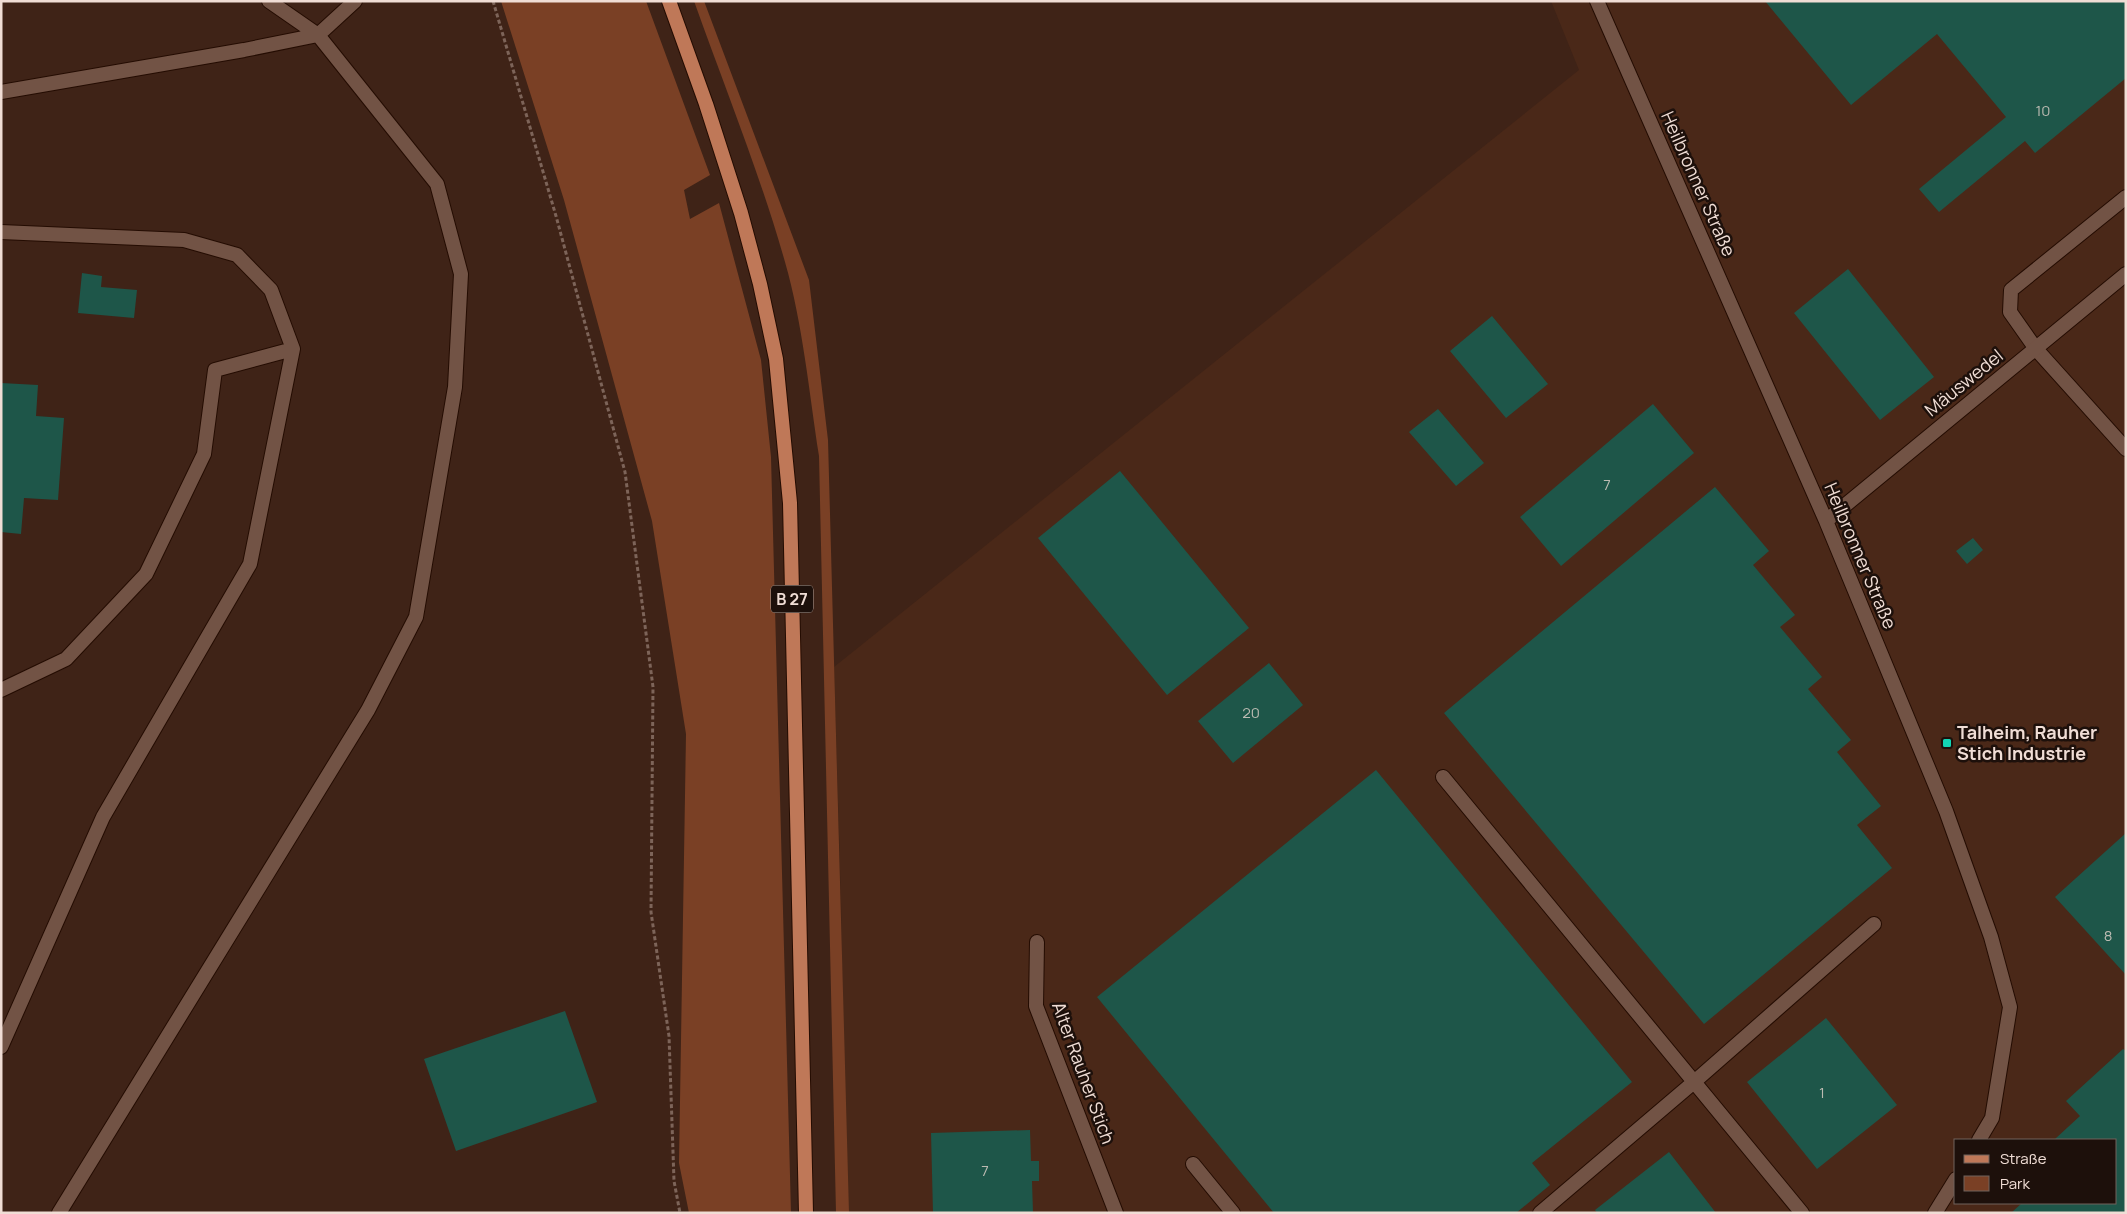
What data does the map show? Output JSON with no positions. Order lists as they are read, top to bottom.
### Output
{
  "streets": {
    "main road": ["B 27"],
    "street": ["Heilbronner Straße", "Mäuswedel", "Alter Rauher Stich"]
  },
  "crossings": [
    ["Heilbronner Straße", "Mäuswedel"]
  ],
  "places": {
    "transit": ["Talheim, Rauher Stich Industrie"]
  },
  "house_numbers": [
    "10",
    "7",
    "20",
    "8",
    "1",
    "7"
  ],
  "legend": ["Straße", "Park"]
}
